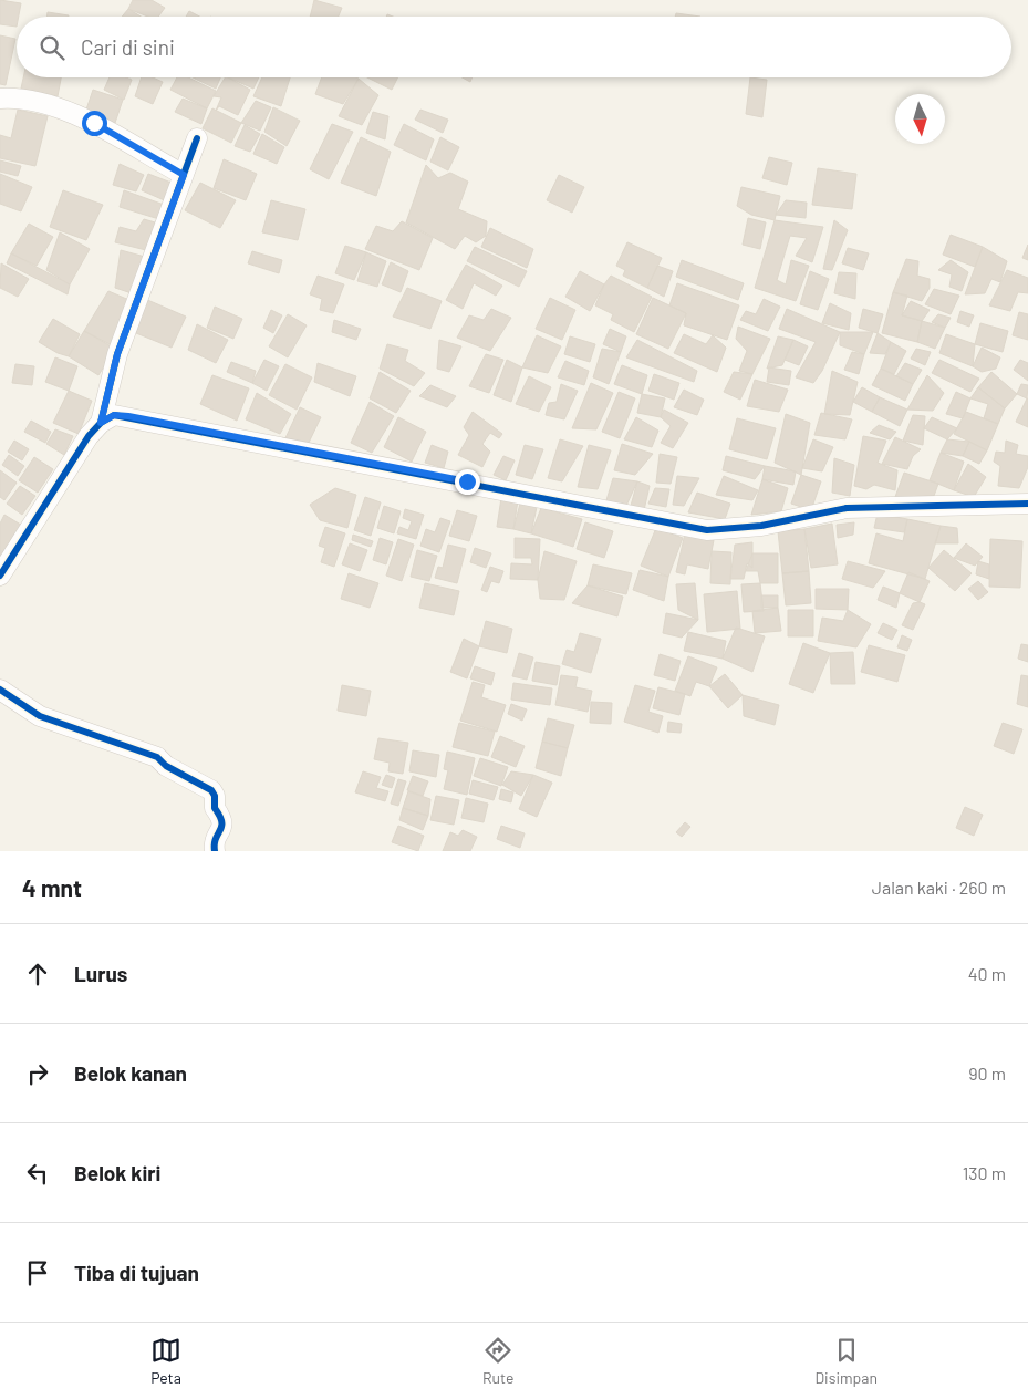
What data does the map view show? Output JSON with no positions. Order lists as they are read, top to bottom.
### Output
{
  "north": "bottom",
  "page": {
    "search": "Cari di sini",
    "heading": ["4 mnt", "Jalan kaki · 260 m"],
    "list": [
      ["Lurus", "40 m"],
      ["Belok kanan", "90 m"],
      ["Belok kiri", "130 m"],
      "Tiba di tujuan"
    ],
    "nav": ["Peta", "Rute", "Disimpan"]
  }
}
